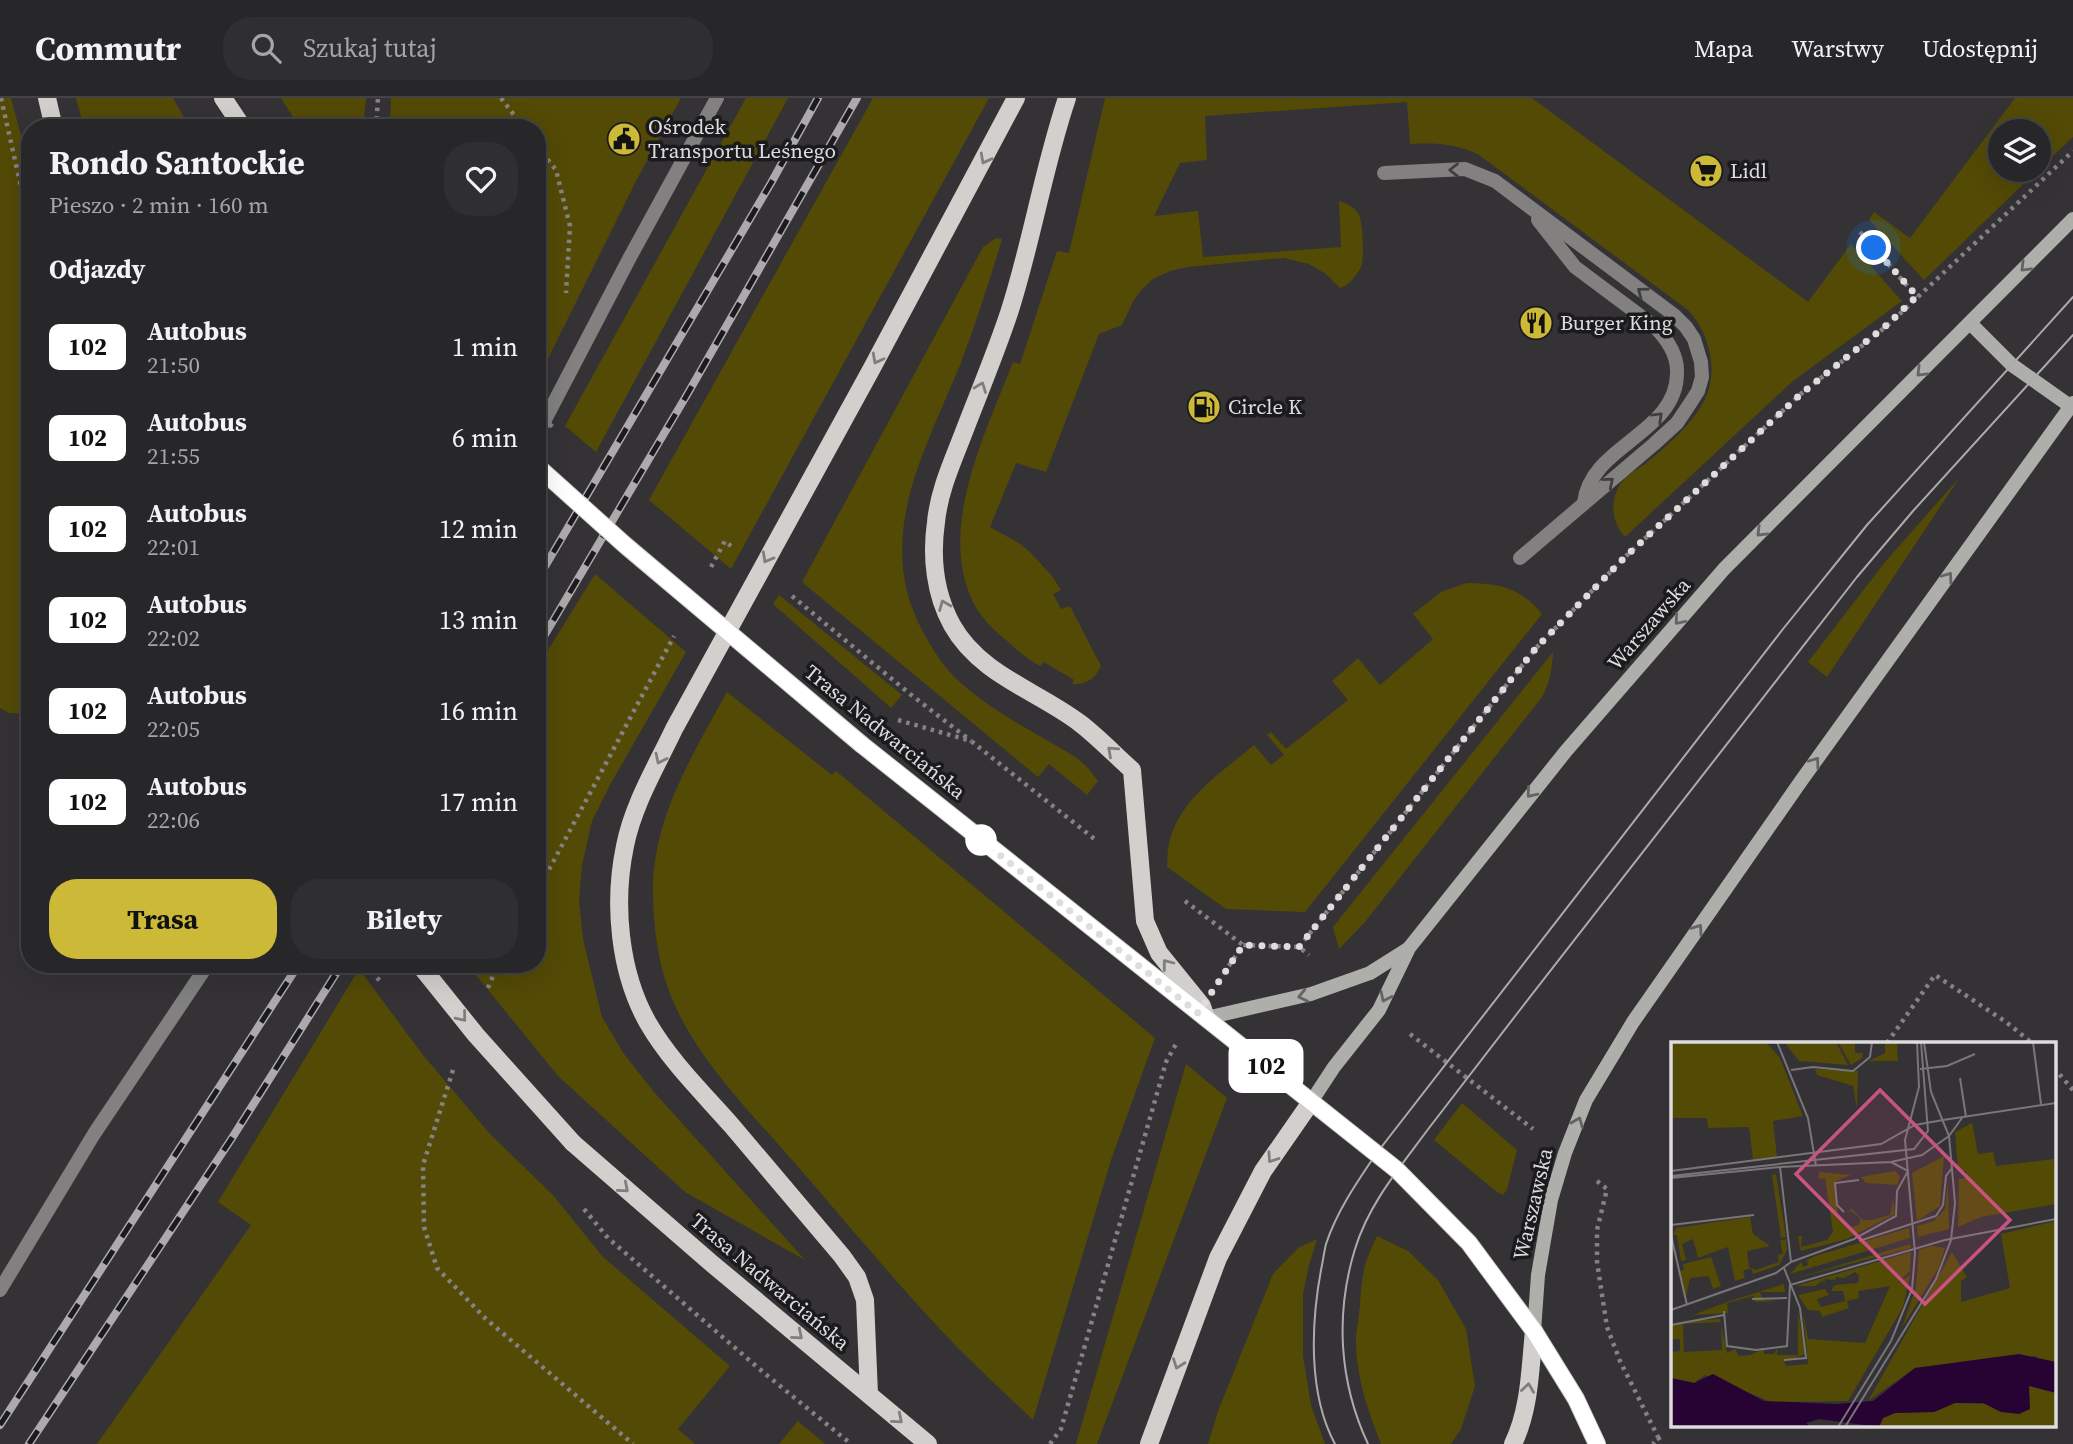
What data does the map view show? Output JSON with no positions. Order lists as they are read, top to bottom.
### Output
{
  "streets": {
    "main road": ["Warszawska", "Trasa Nadwarciańska"]
  },
  "crossings": [
    ["Warszawska", "Trasa Nadwarciańska"]
  ],
  "places": {
    "public building": ["Ośrodek Transportu Leśnego"],
    "supermarket": ["Lidl"],
    "restaurant": ["Burger King"],
    "fuel station": ["Circle K"]
  },
  "lines": ["bus line 102"],
  "page": {
    "header": "Commutr",
    "search": "Szukaj tutaj",
    "nav": ["Mapa", "Warstwy", "Udostępnij"],
    "on_map": "102",
    "heading": [
      ["Rondo Santockie", "Pieszo · 2 min · 160 m"],
      "Odjazdy"
    ],
    "list": [
      {
        "mark": "102",
        "name": "Autobus",
        "note": "21:50",
        "value": "1 min"
      },
      {
        "mark": "102",
        "name": "Autobus",
        "note": "21:55",
        "value": "6 min"
      },
      {
        "mark": "102",
        "name": "Autobus",
        "note": "22:01",
        "value": "12 min"
      },
      {
        "mark": "102",
        "name": "Autobus",
        "note": "22:02",
        "value": "13 min"
      },
      {
        "mark": "102",
        "name": "Autobus",
        "note": "22:05",
        "value": "16 min"
      },
      {
        "mark": "102",
        "name": "Autobus",
        "note": "22:06",
        "value": "17 min"
      }
    ],
    "buttons": ["Trasa", "Bilety"]
  }
}
